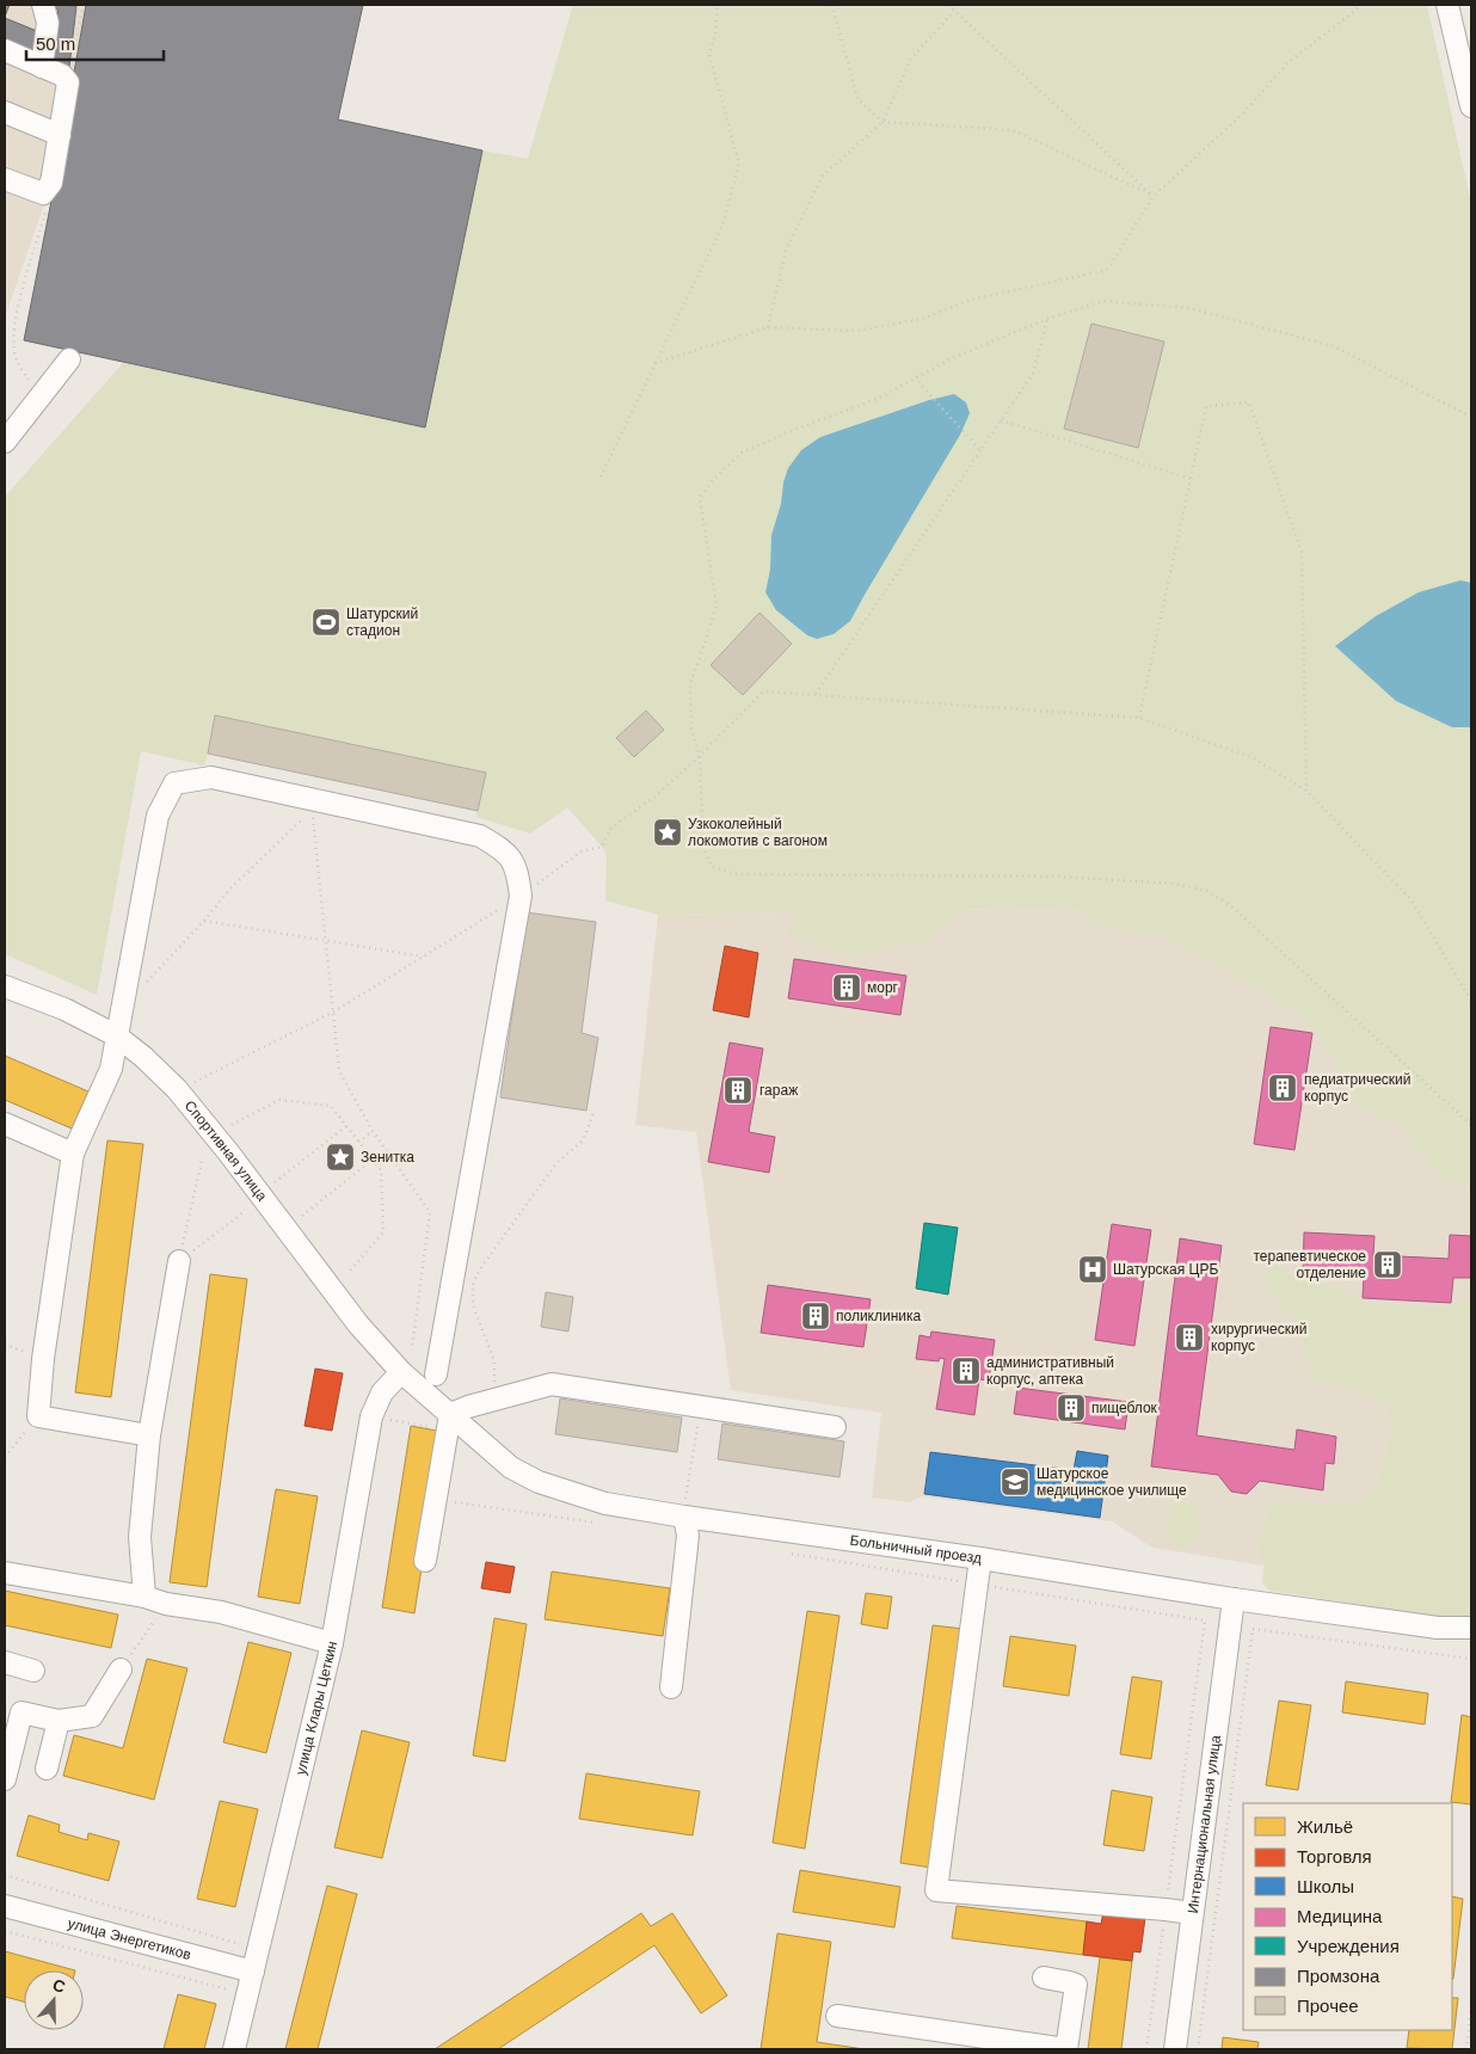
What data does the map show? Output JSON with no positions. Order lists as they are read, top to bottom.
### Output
{
  "streets": {
    "street": [
      "Спортивная улица",
      "Больничный проезд",
      "улица Клары Цеткин",
      "Интернациональная улица",
      "улица Энергетиков"
    ]
  },
  "crossings": [
    ["Спортивная улица", "Больничный проезд"],
    ["Спортивная улица", "улица Клары Цеткин"],
    ["Больничный проезд", "улица Клары Цеткин"],
    ["Больничный проезд", "Интернациональная улица"],
    ["улица Клары Цеткин", "улица Энергетиков"]
  ],
  "places": {
    "sports": ["Шатурский стадион"],
    "place": ["Узкоколейный локомотив с вагоном", "Зенитка"],
    "building": [
      "морг",
      "педиатрический корпус",
      "гараж",
      "терапевтическое отделение",
      "поликлиника",
      "хирургический корпус",
      "административный корпус, аптека",
      "пищеблок"
    ],
    "hospital": ["Шатурская ЦРБ"],
    "school or university": ["Шатурское медицинское училище"]
  },
  "legend": [
    "Жильё",
    "Торговля",
    "Школы",
    "Медицина",
    "Учреждения",
    "Промзона",
    "Прочее"
  ],
  "scale_bar": "50 m",
  "north": "top"
}
